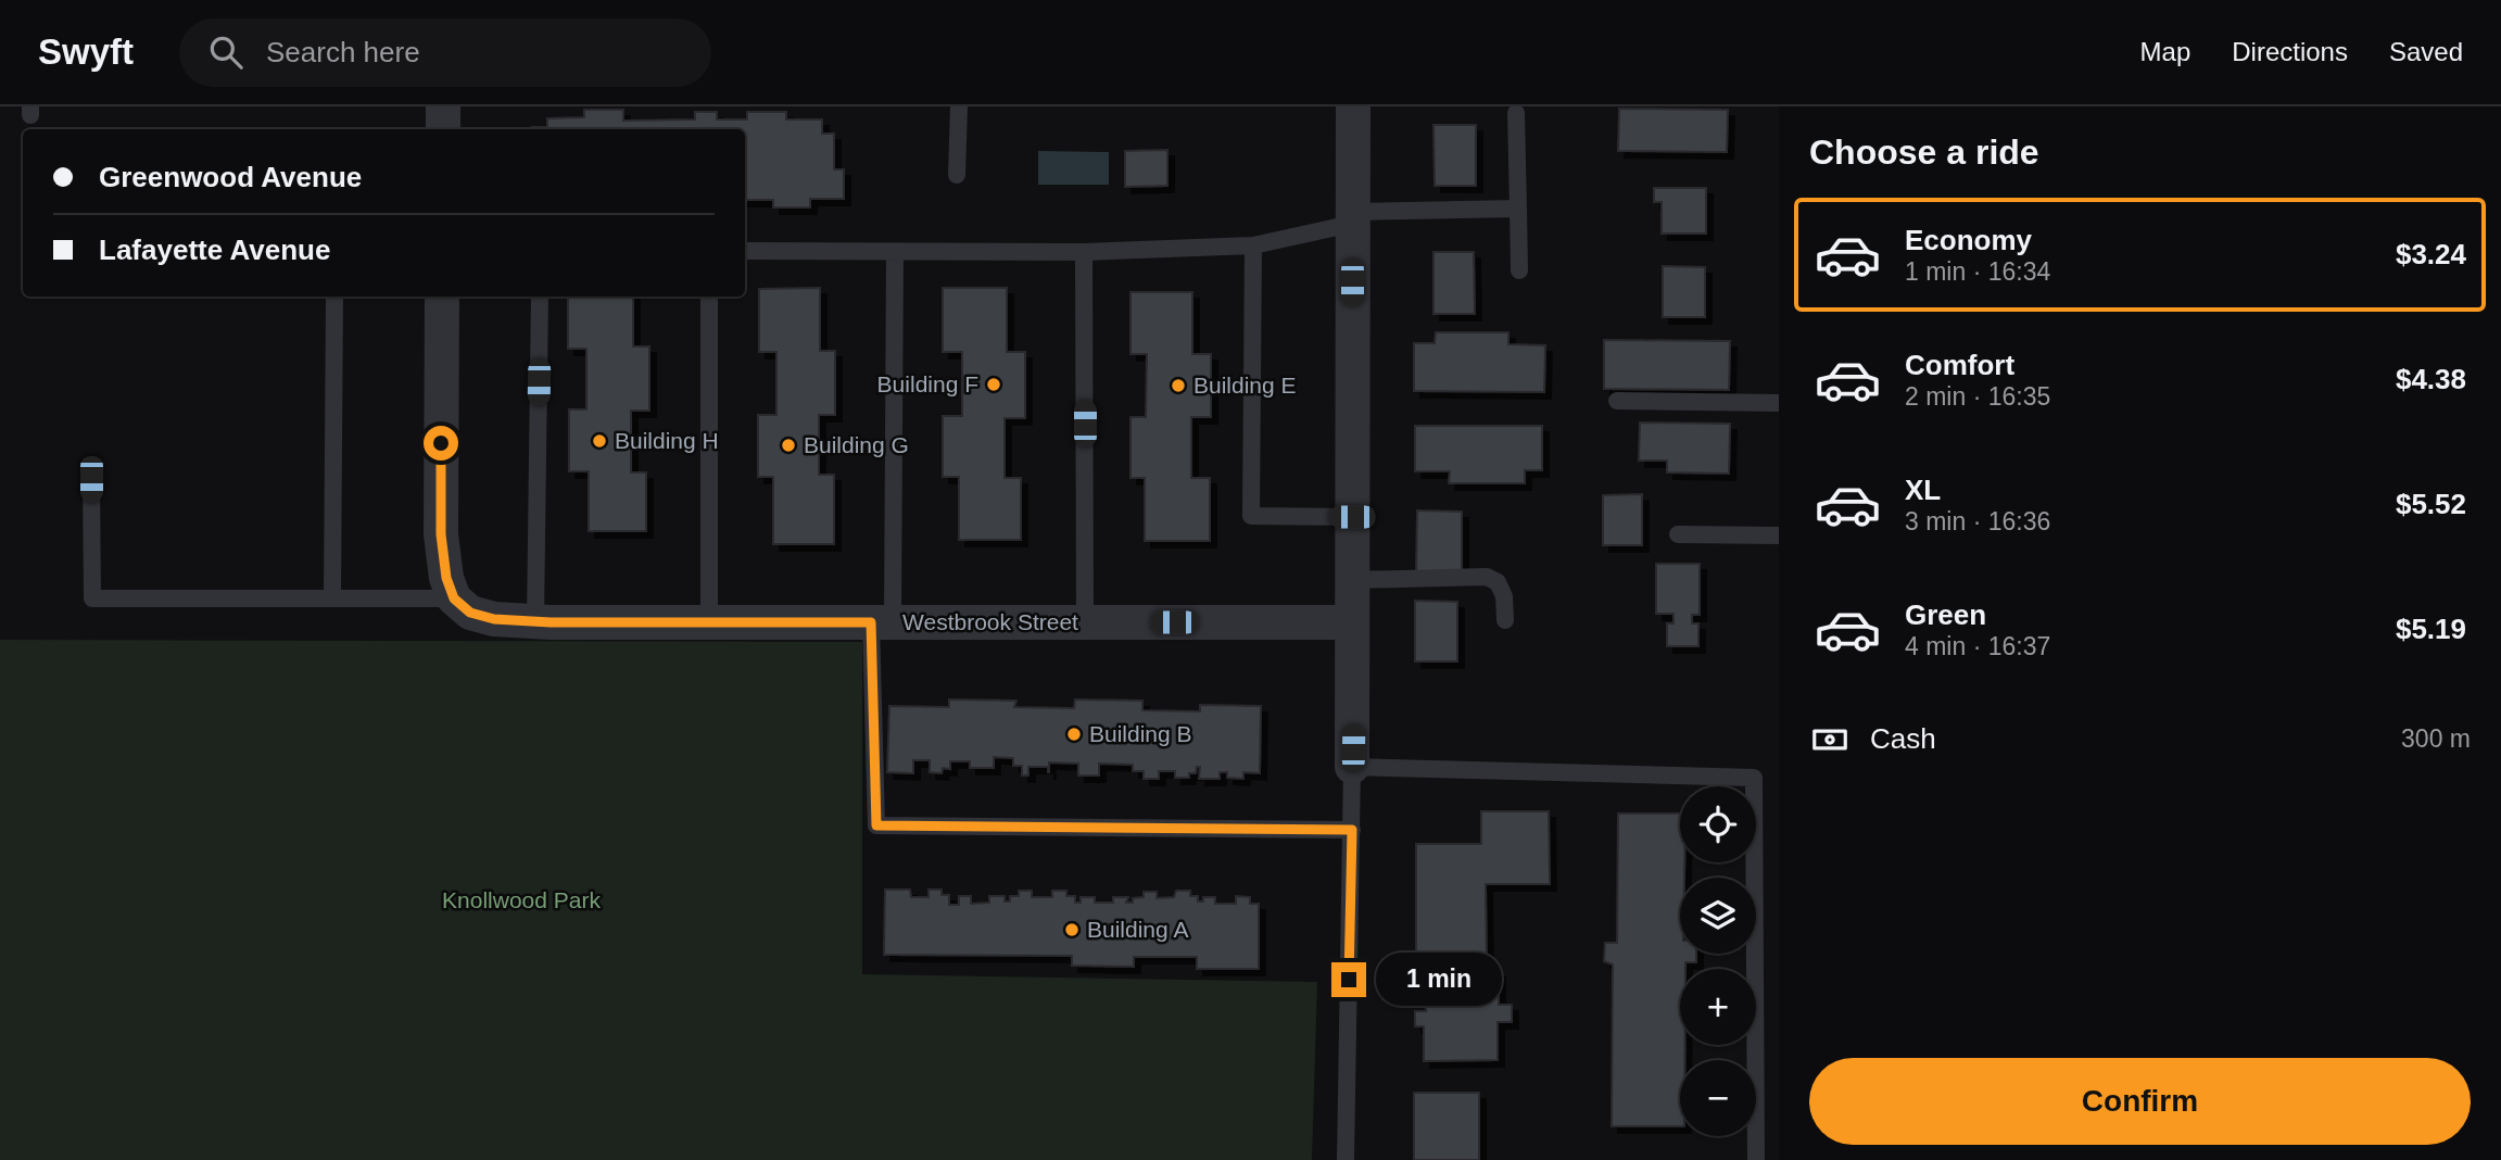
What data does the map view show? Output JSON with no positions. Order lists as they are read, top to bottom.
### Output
{
  "streets": {
    "street": ["Westbrook Street"]
  },
  "parks": ["Knollwood Park"],
  "places": [
    "Building F",
    "Building E",
    "Building H",
    "Building G",
    "Building B",
    "Building A"
  ],
  "page": {
    "header": "Swyft",
    "search": "Search here",
    "nav": ["Map", "Directions", "Saved"],
    "heading": "Choose a ride",
    "banner": ["Greenwood Avenue", "Lafayette Avenue"],
    "list": [
      {
        "name": "Economy",
        "note": "1 min · 16:34",
        "value": "$3.24"
      },
      {
        "name": "Comfort",
        "note": "2 min · 16:35",
        "value": "$4.38"
      },
      {
        "name": "XL",
        "note": "3 min · 16:36",
        "value": "$5.52"
      },
      {
        "name": "Green",
        "note": "4 min · 16:37",
        "value": "$5.19"
      }
    ],
    "pay": ["Cash", "300 m"],
    "map_buttons": ["+", "−"],
    "bubble": "1 min",
    "buttons": "Confirm"
  }
}
